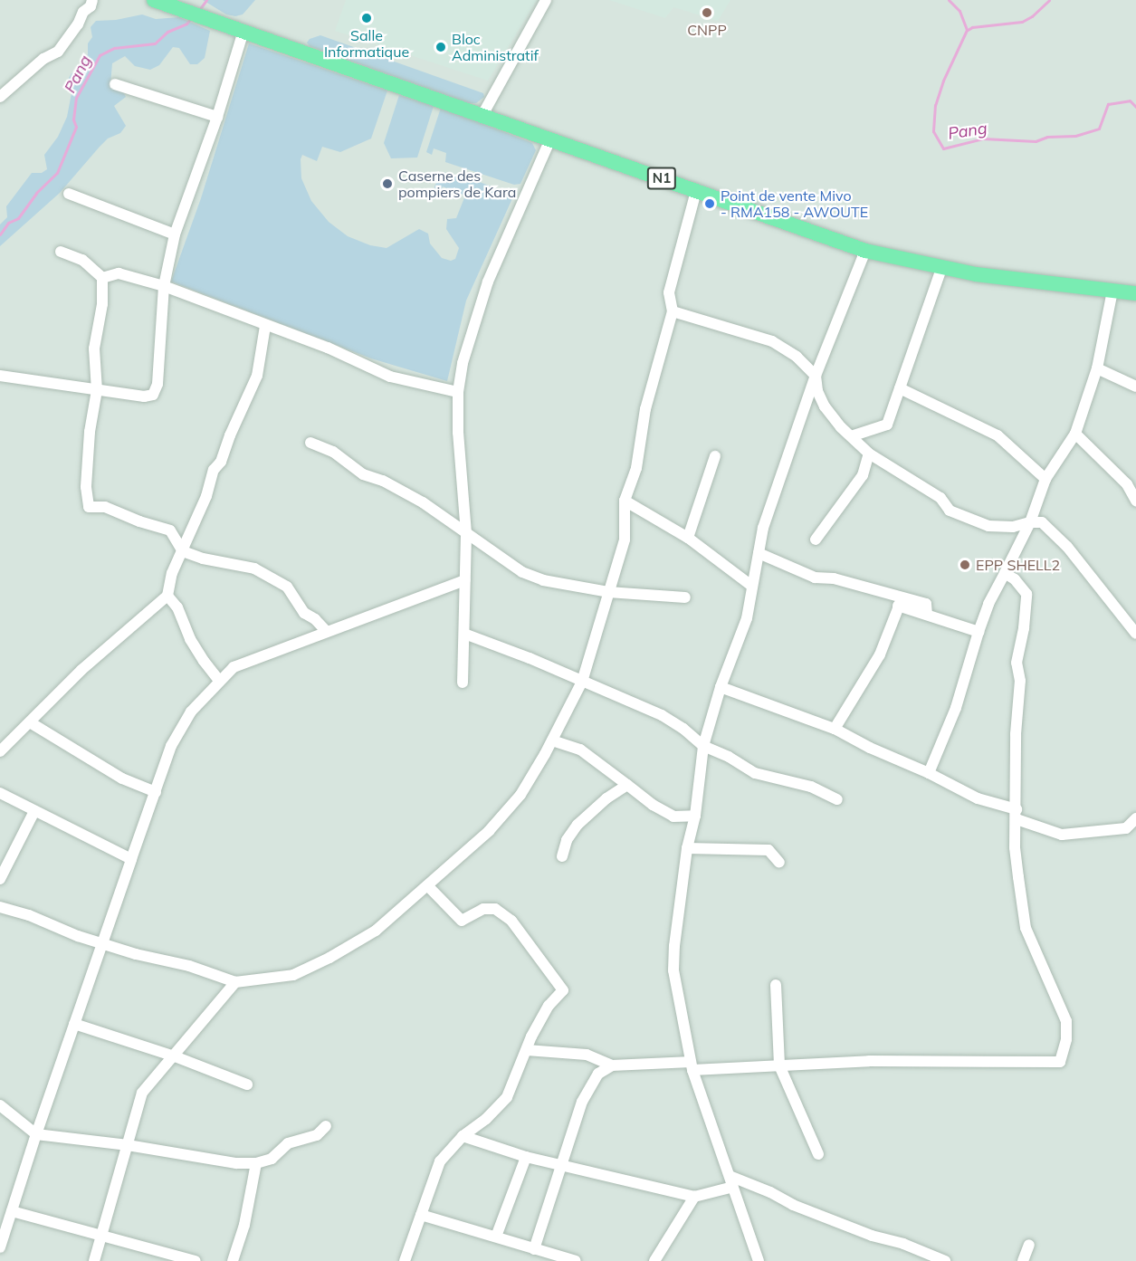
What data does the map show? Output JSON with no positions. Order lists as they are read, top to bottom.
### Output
{
  "streets": {
    "highway": ["N1"]
  },
  "water": ["Pang"],
  "places": [
    "CNPP",
    "Salle Informatique",
    "Bloc Administratif",
    "Caserne des pompiers de Kara",
    "Point de vente Mivo - RMA158 - AWOUTE",
    "EPP SHELL2"
  ]
}
